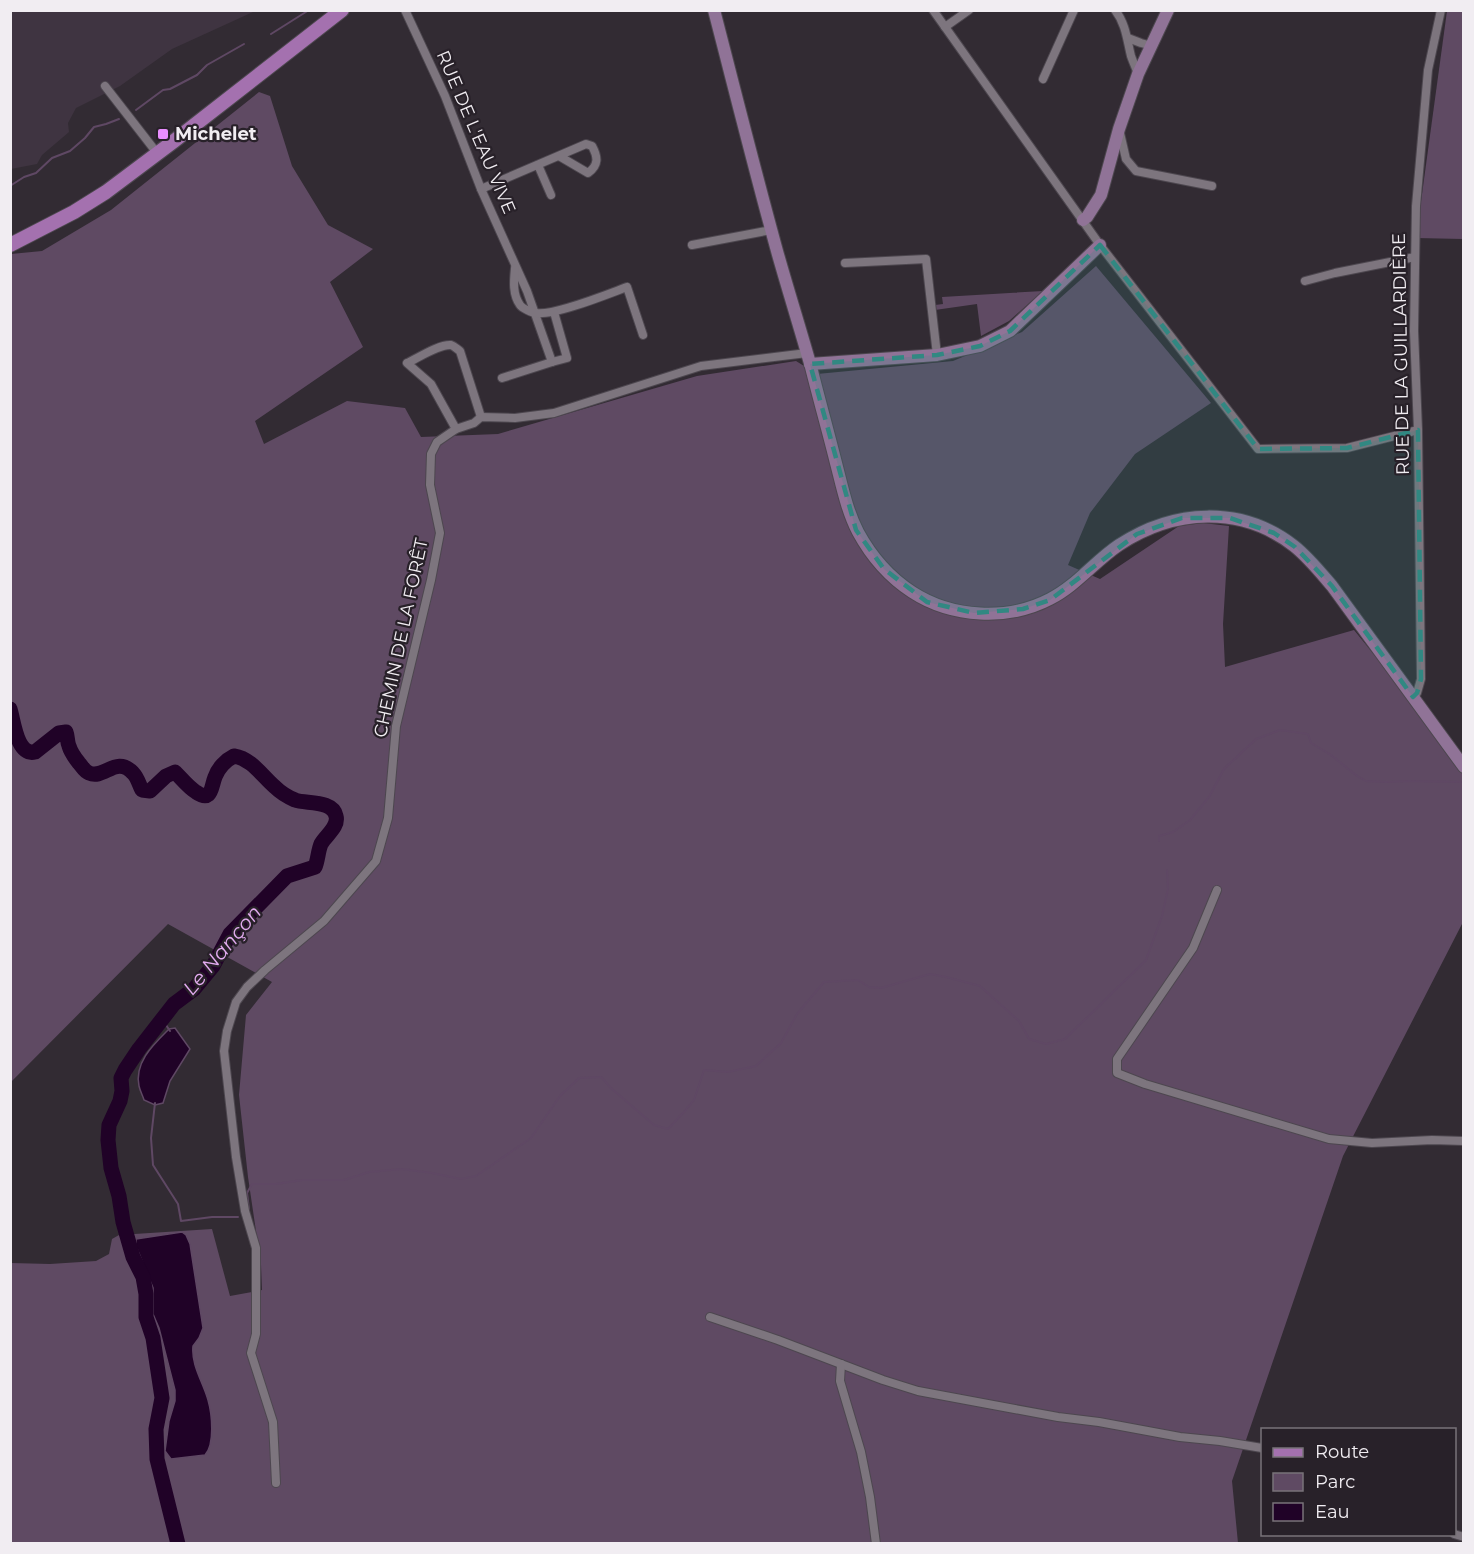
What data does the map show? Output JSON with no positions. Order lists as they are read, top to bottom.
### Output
{
  "streets": {
    "street": ["RUE DE L'EAU VIVE", "RUE DE LA GUILLARDIÈRE", "CHEMIN DE LA FORÊT"]
  },
  "water": ["Le Nançon"],
  "places": {
    "transit": ["Michelet"]
  },
  "legend": ["Route", "Parc", "Eau"]
}
